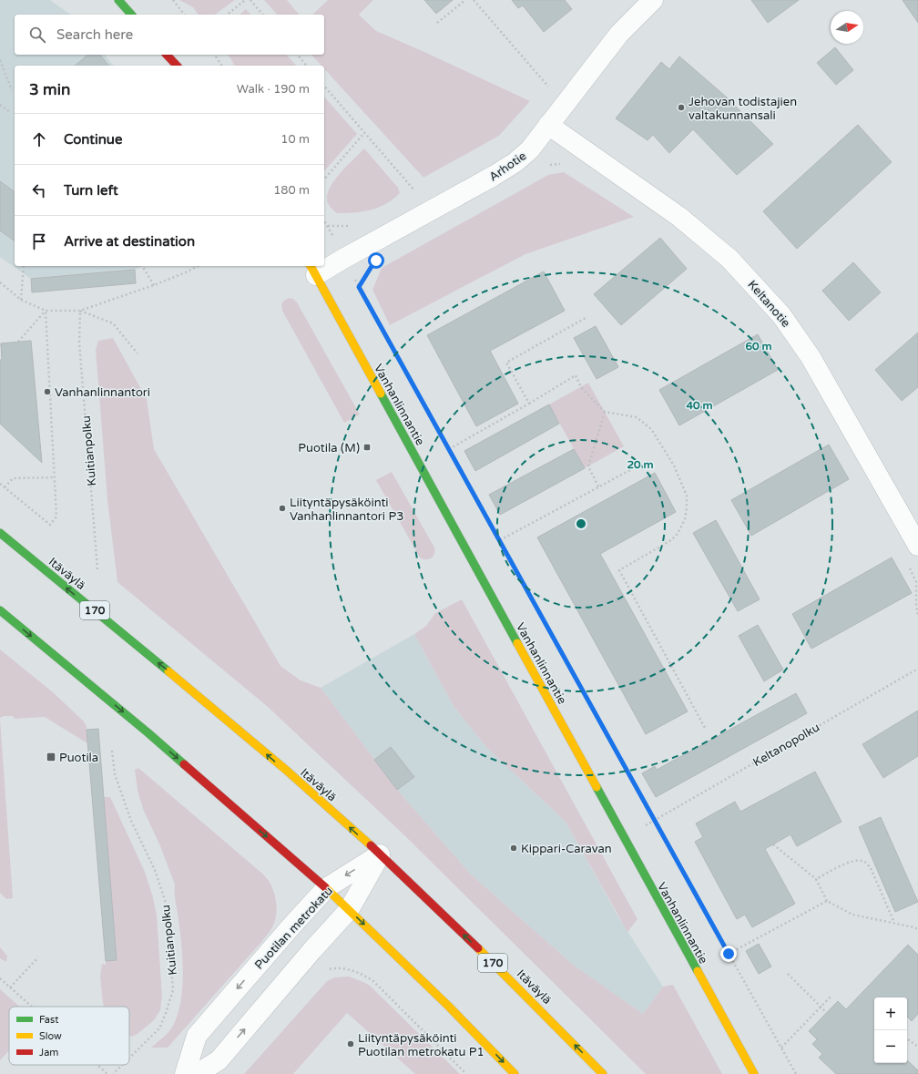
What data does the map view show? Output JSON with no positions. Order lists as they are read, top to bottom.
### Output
{
  "streets": {
    "main road": ["Vanhanlinnantie", "Itäväylä", "170"],
    "street": ["Arhotie", "Keltanotie", "Puotilan metrokatu"],
    "path": ["Kuitianpolku", "Keltanopolku"]
  },
  "crossings": [
    ["Arhotie", "Keltanotie"],
    ["Arhotie", "Vanhanlinnantie"],
    ["Itäväylä", "Puotilan metrokatu"]
  ],
  "places": {
    "other": [
      "Jehovan todistajien valtakunnansali",
      "Vanhanlinnantori",
      "Liityntäpysäköinti Vanhanlinnantori P3",
      "Kippari-Caravan",
      "Liityntäpysäköinti Puotilan metrokatu P1"
    ],
    "transit": ["Puotila (M)", "Puotila"]
  },
  "legend": ["Fast", "Slow", "Jam"],
  "north": "right",
  "page": {
    "search": "Search here",
    "heading": ["3 min", "Walk · 190 m"],
    "list": [
      ["Continue", "10 m"],
      ["Turn left", "180 m"],
      "Arrive at destination"
    ],
    "map_buttons": ["+", "−"]
  },
  "rings": ["60 m", "40 m", "20 m"]
}
